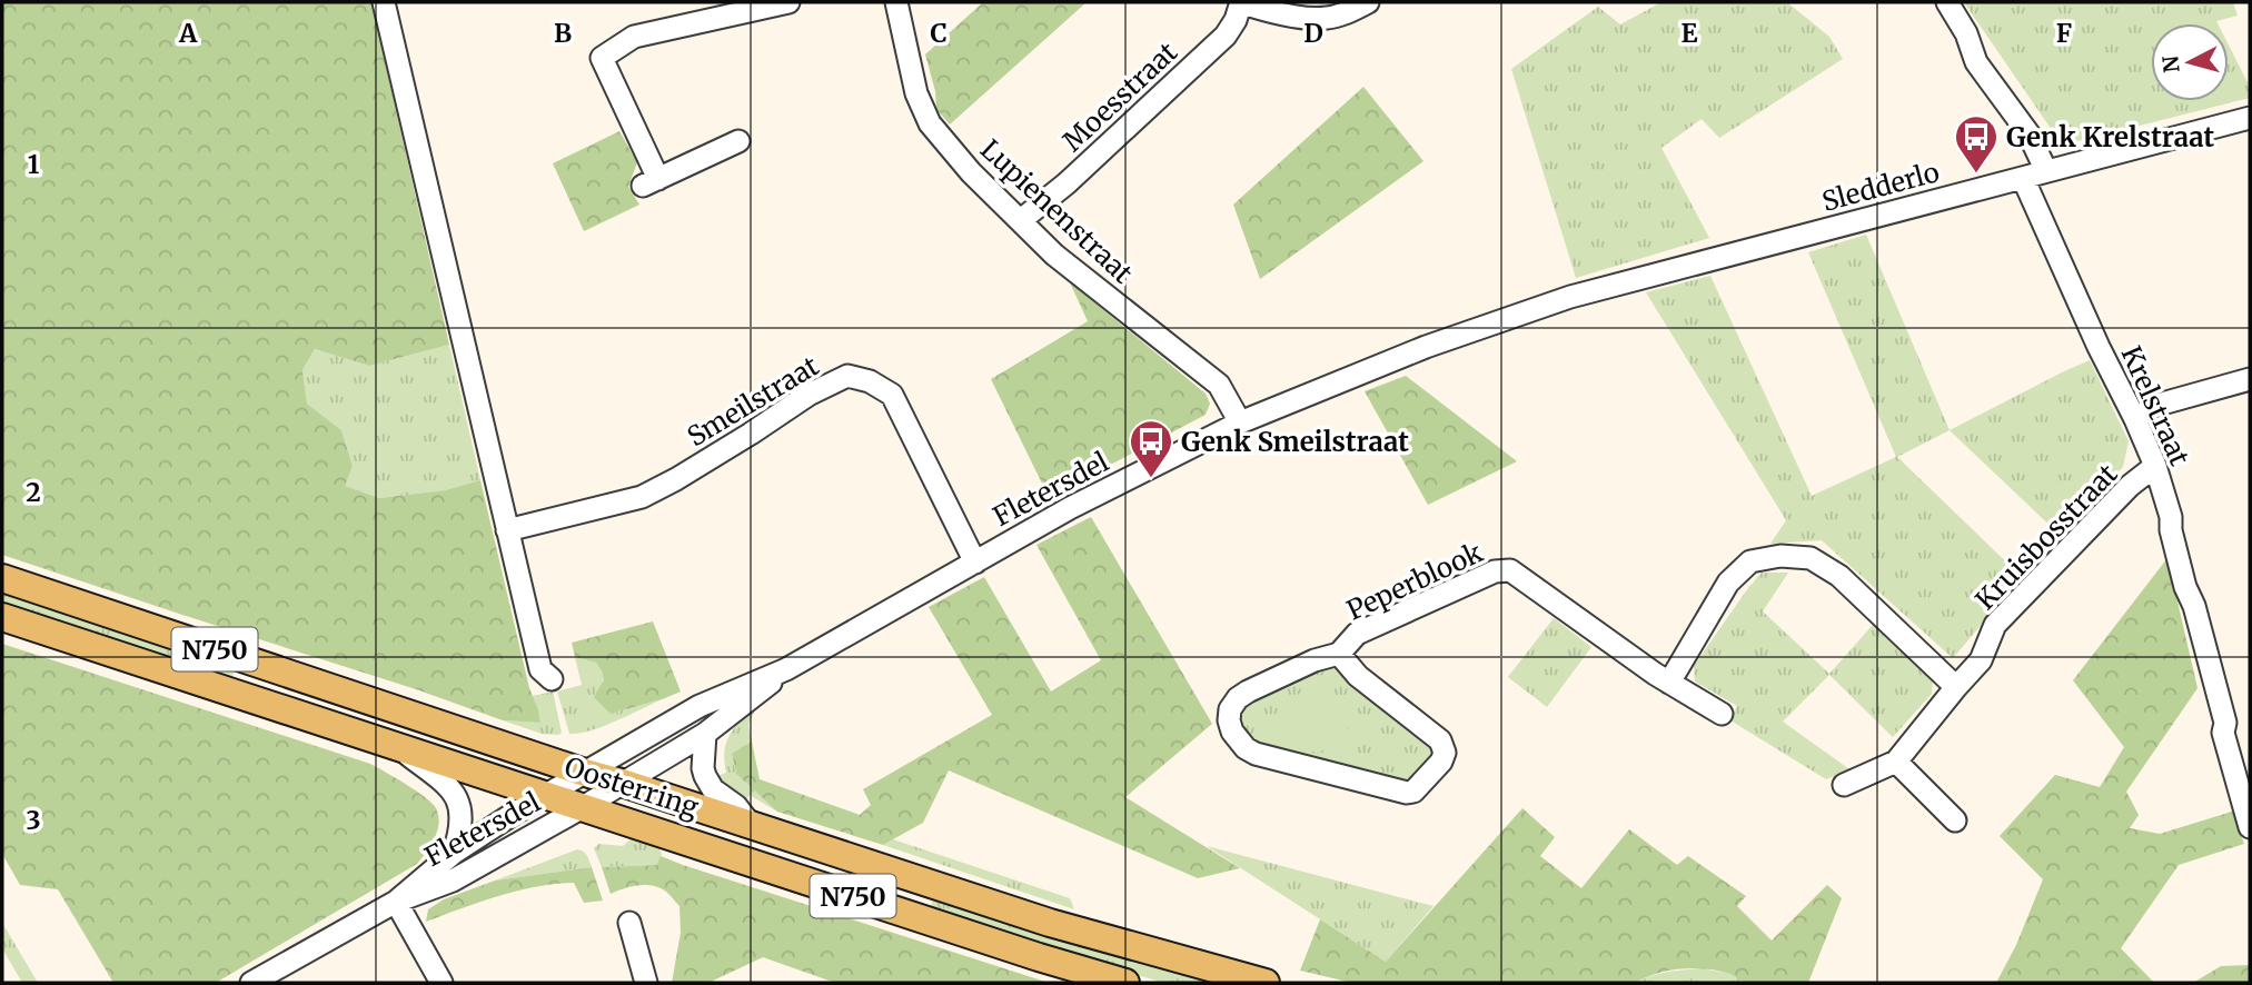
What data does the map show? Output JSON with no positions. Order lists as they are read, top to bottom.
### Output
{
  "streets": {
    "main road": ["N750", "Oosterring"],
    "street": [
      "Moesstraat",
      "Sledderlo",
      "Lupienenstraat",
      "Smeilstraat",
      "Krelstraat",
      "Fletersdel",
      "Kruisbosstraat",
      "Peperblook"
    ]
  },
  "crossings": [
    ["Moesstraat", "Lupienenstraat"],
    ["Sledderlo", "Krelstraat"],
    ["Sledderlo", "Fletersdel"],
    ["Lupienenstraat", "Fletersdel"],
    ["Smeilstraat", "Fletersdel"],
    ["Krelstraat", "Kruisbosstraat"],
    ["Fletersdel", "Oosterring"]
  ],
  "places": {
    "bus stop": ["Genk Krelstraat", "Genk Smeilstraat"]
  },
  "north": "left",
  "grid": {
    "columns": [
      "A",
      "B",
      "C",
      "D",
      "E",
      "F"
    ],
    "rows": ["1", "2", "3"]
  }
}
